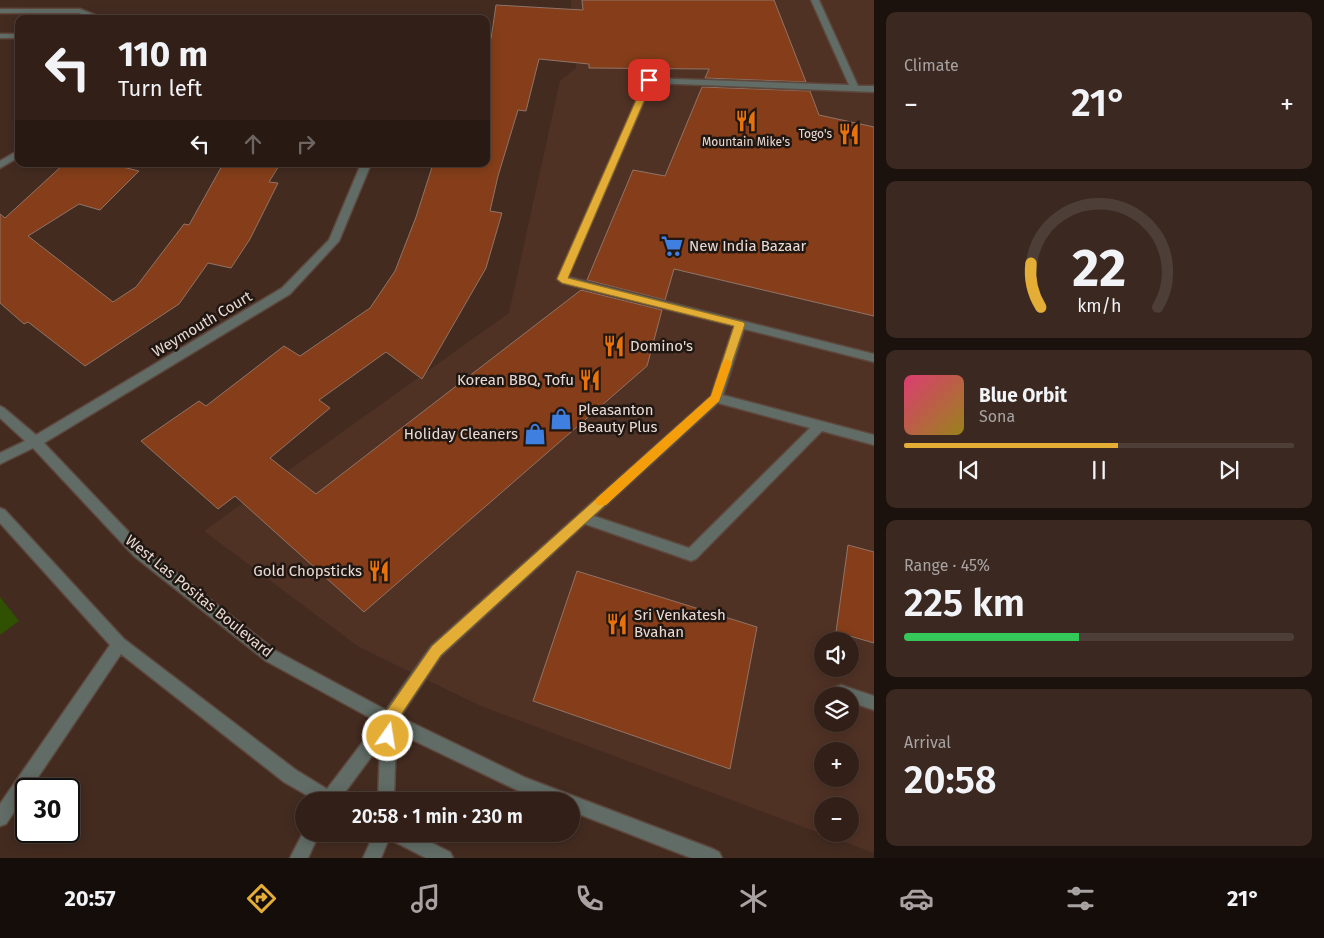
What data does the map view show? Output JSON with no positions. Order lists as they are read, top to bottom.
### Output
{
  "streets": {
    "street": ["Weymouth Court", "West Las Positas Boulevard"]
  },
  "crossings": [
    ["Weymouth Court", "West Las Positas Boulevard"]
  ],
  "places": {
    "restaurant": [
      "Mountain Mike's",
      "Togo's",
      "Domino's",
      "Korean BBQ, Tofu",
      "Gold Chopsticks",
      "Sri Venkatesh Bvahan"
    ],
    "supermarket": ["New India Bazaar"],
    "shop": ["Pleasanton Beauty Plus", "Holiday Cleaners"]
  },
  "page": {
    "tile": [
      "Climate",
      ["Range · 45%", "225 km"],
      ["Arrival", "20:58"]
    ],
    "turn": ["110 m", "Turn left"],
    "heat": ["−", "21°", "+"],
    "song": ["Blue Orbit", "Sona"],
    "map_buttons": ["+", "−"],
    "limit": "30",
    "trip": "20:58 · 1 min · 230 m",
    "tabs": ["20:57", "21°"],
    "gauge": ["22", "km/h"]
  }
}
